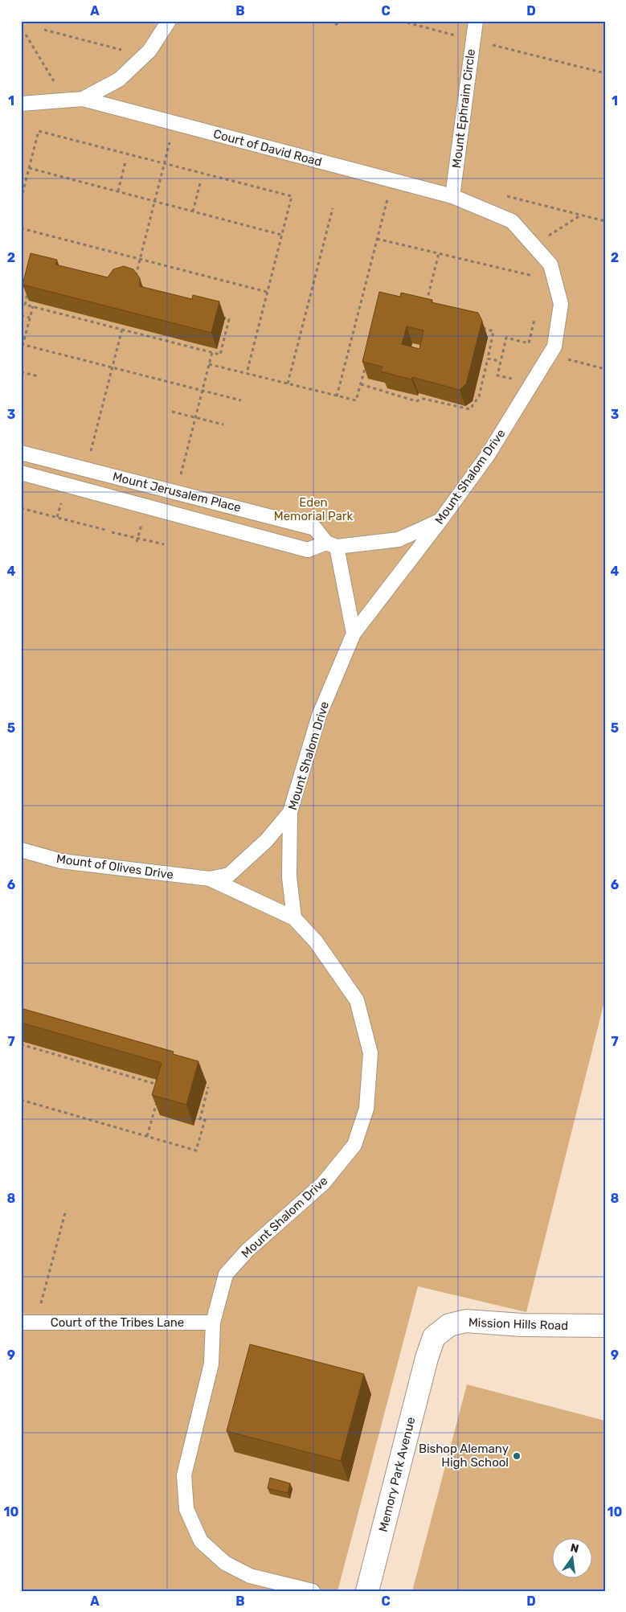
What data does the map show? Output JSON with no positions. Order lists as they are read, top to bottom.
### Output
{
  "streets": {
    "street": ["Mission Hills Road", "Memory Park Avenue"],
    "lane": [
      "Mount Ephraim Circle",
      "Court of David Road",
      "Mount Shalom Drive",
      "Mount Jerusalem Place",
      "Mount of Olives Drive",
      "Court of the Tribes Lane"
    ]
  },
  "crossings": [
    ["Mount Ephraim Circle", "Court of David Road"],
    ["Mount Ephraim Circle", "Mount Shalom Drive"],
    ["Court of David Road", "Mount Shalom Drive"],
    ["Mount Shalom Drive", "Mount Jerusalem Place"],
    ["Mount Shalom Drive", "Mount of Olives Drive"],
    ["Mount Shalom Drive", "Court of the Tribes Lane"],
    ["Mission Hills Road", "Memory Park Avenue"]
  ],
  "parks": ["Eden Memorial Park"],
  "places": ["Bishop Alemany High School"],
  "north": "top",
  "grid": {
    "columns": [
      "A",
      "B",
      "C",
      "D"
    ],
    "rows": [
      "1",
      "2",
      "3",
      "4",
      "5",
      "6",
      "7",
      "8",
      "9",
      "10"
    ]
  }
}
